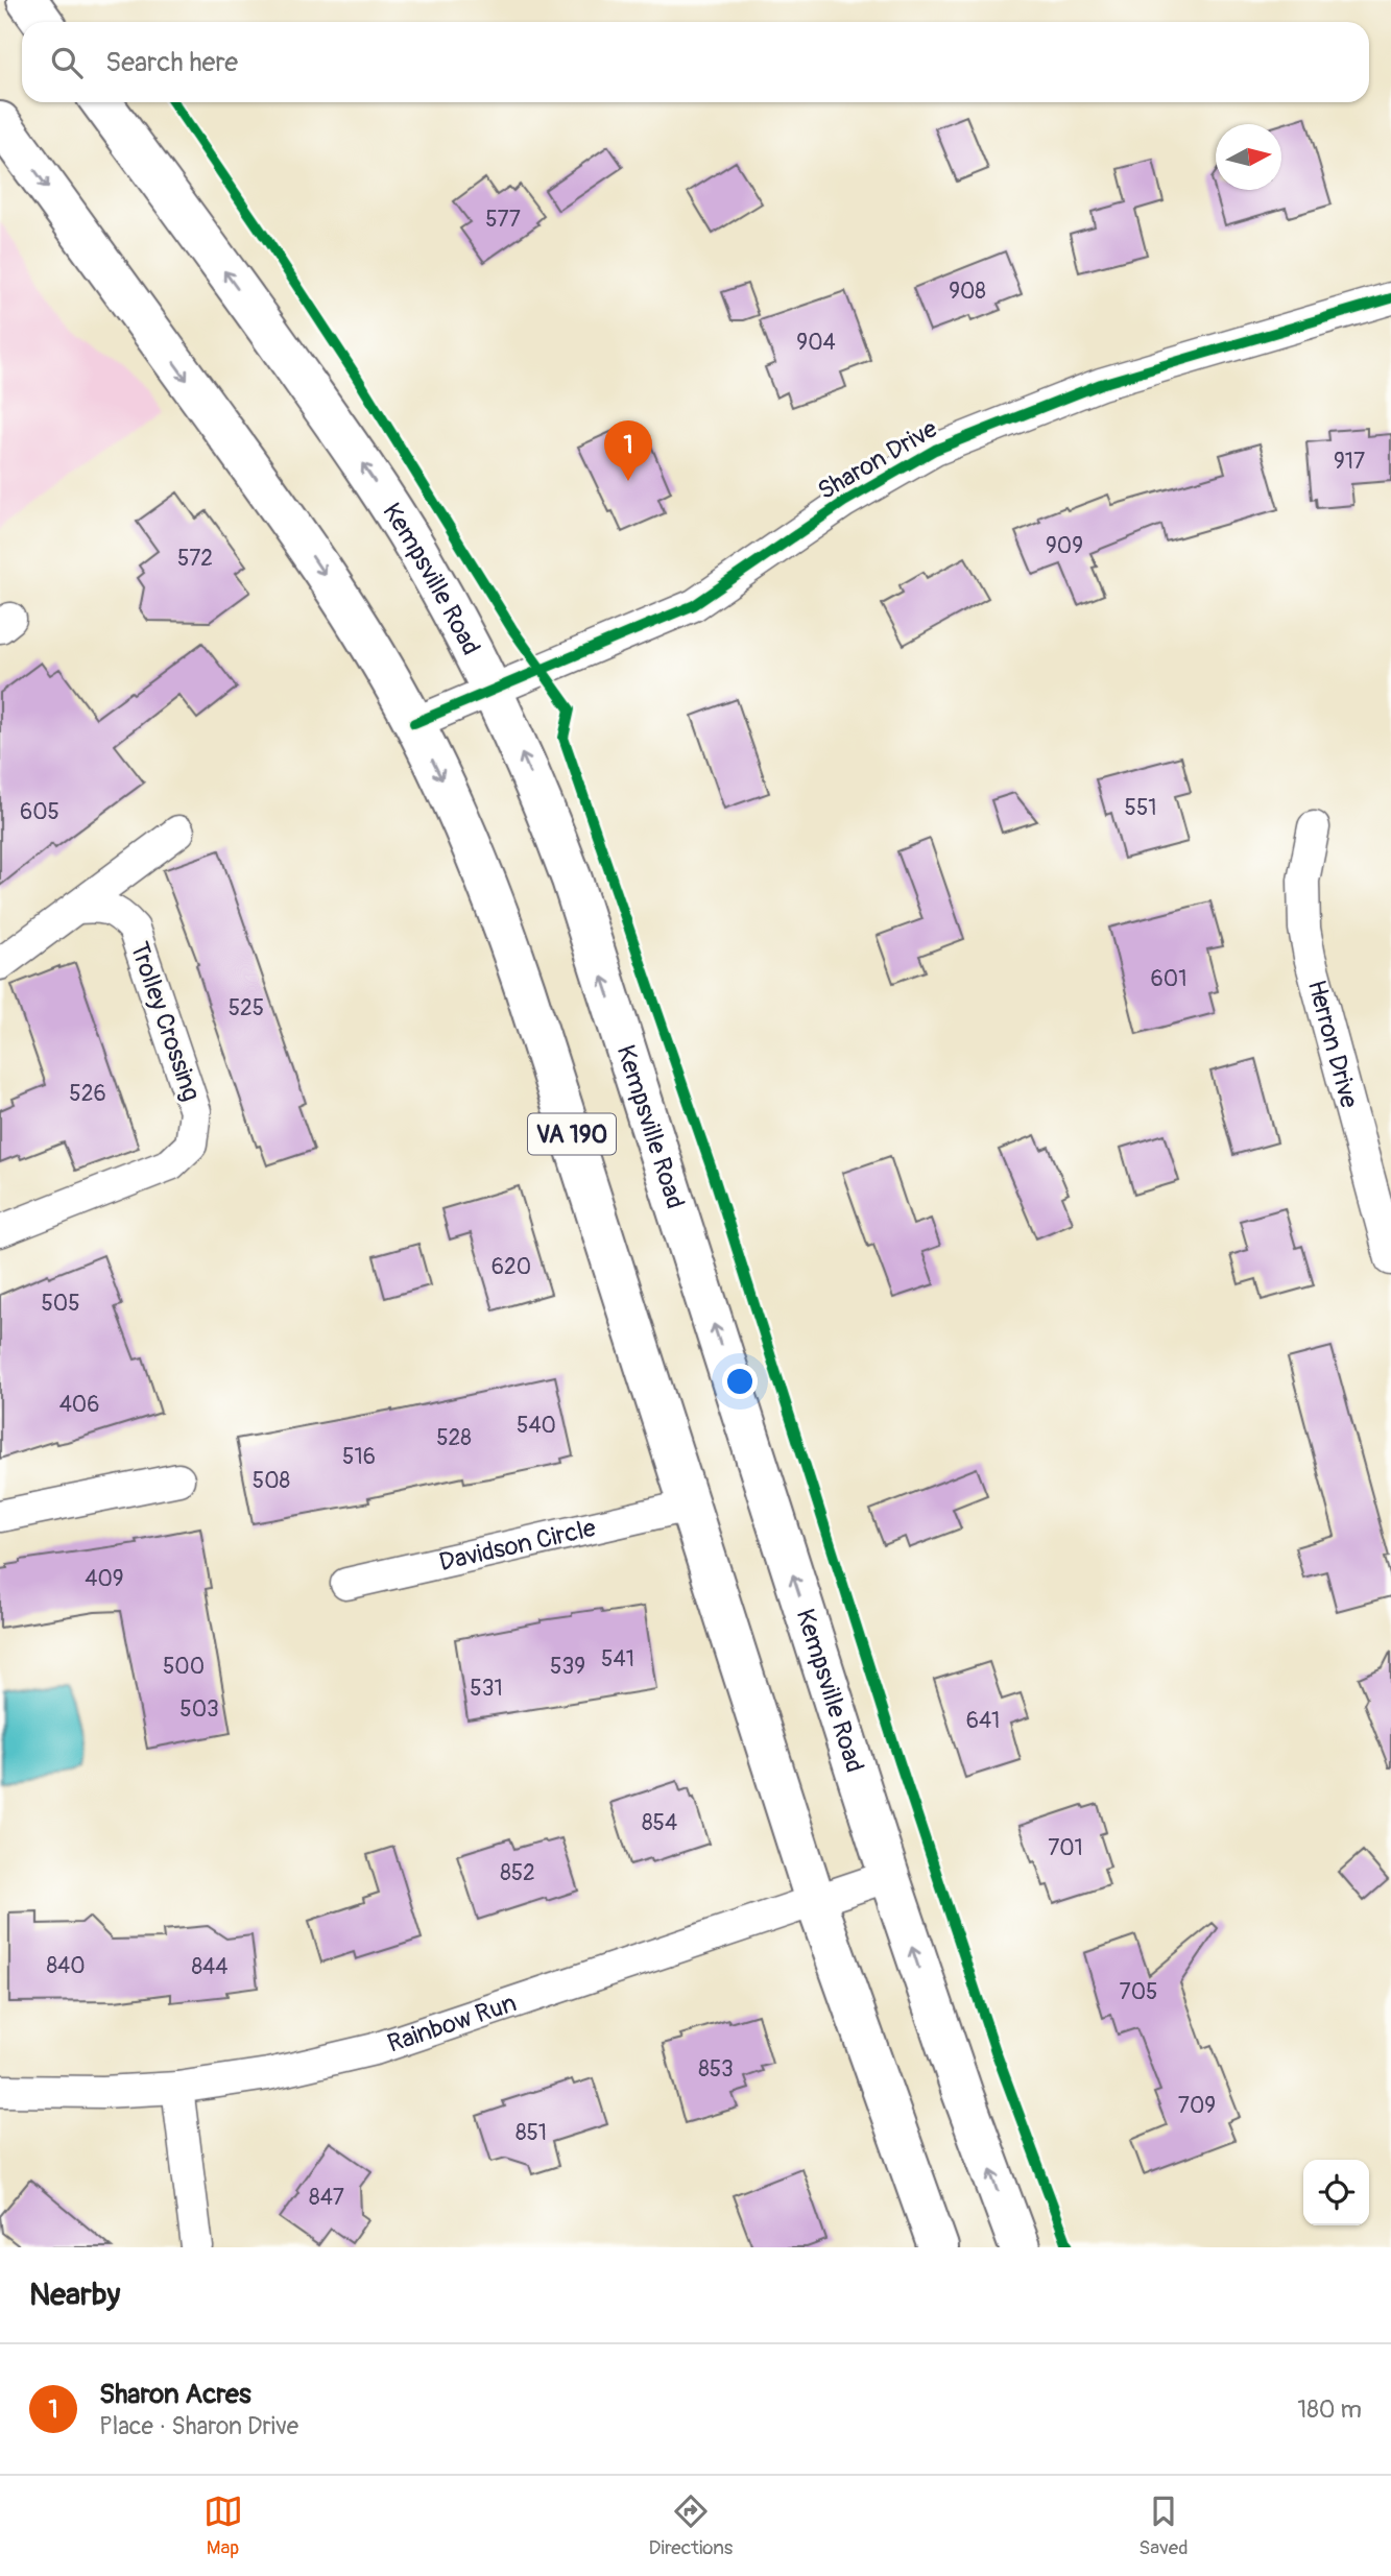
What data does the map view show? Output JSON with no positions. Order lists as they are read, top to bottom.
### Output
{
  "streets": {
    "main road": ["Kempsville Road", "VA 190"],
    "street": [
      "Sharon Drive",
      "Trolley Crossing",
      "Herron Drive",
      "Davidson Circle",
      "Rainbow Run"
    ]
  },
  "crossings": [
    ["Sharon Drive", "Kempsville Road"],
    ["Sharon Drive", "VA 190"],
    ["Kempsville Road", "Rainbow Run"],
    ["VA 190", "Davidson Circle"],
    ["VA 190", "Rainbow Run"]
  ],
  "house_numbers": [
    "577",
    "908",
    "904",
    "917",
    "909",
    "572",
    "551",
    "605",
    "601",
    "525",
    "526",
    "620",
    "505",
    "406",
    "540",
    "528",
    "516",
    "508",
    "409",
    "541",
    "500",
    "539",
    "531",
    "503",
    "641",
    "854",
    "701",
    "852",
    "840",
    "844",
    "705",
    "853",
    "709",
    "851",
    "847"
  ],
  "north": "right",
  "page": {
    "search": "Search here",
    "pins": "1",
    "heading": "Nearby",
    "list": [
      {
        "mark": "1",
        "name": "Sharon Acres",
        "note": "Place · Sharon Drive",
        "value": "180 m"
      }
    ],
    "nav": ["Map", "Directions", "Saved"]
  }
}
